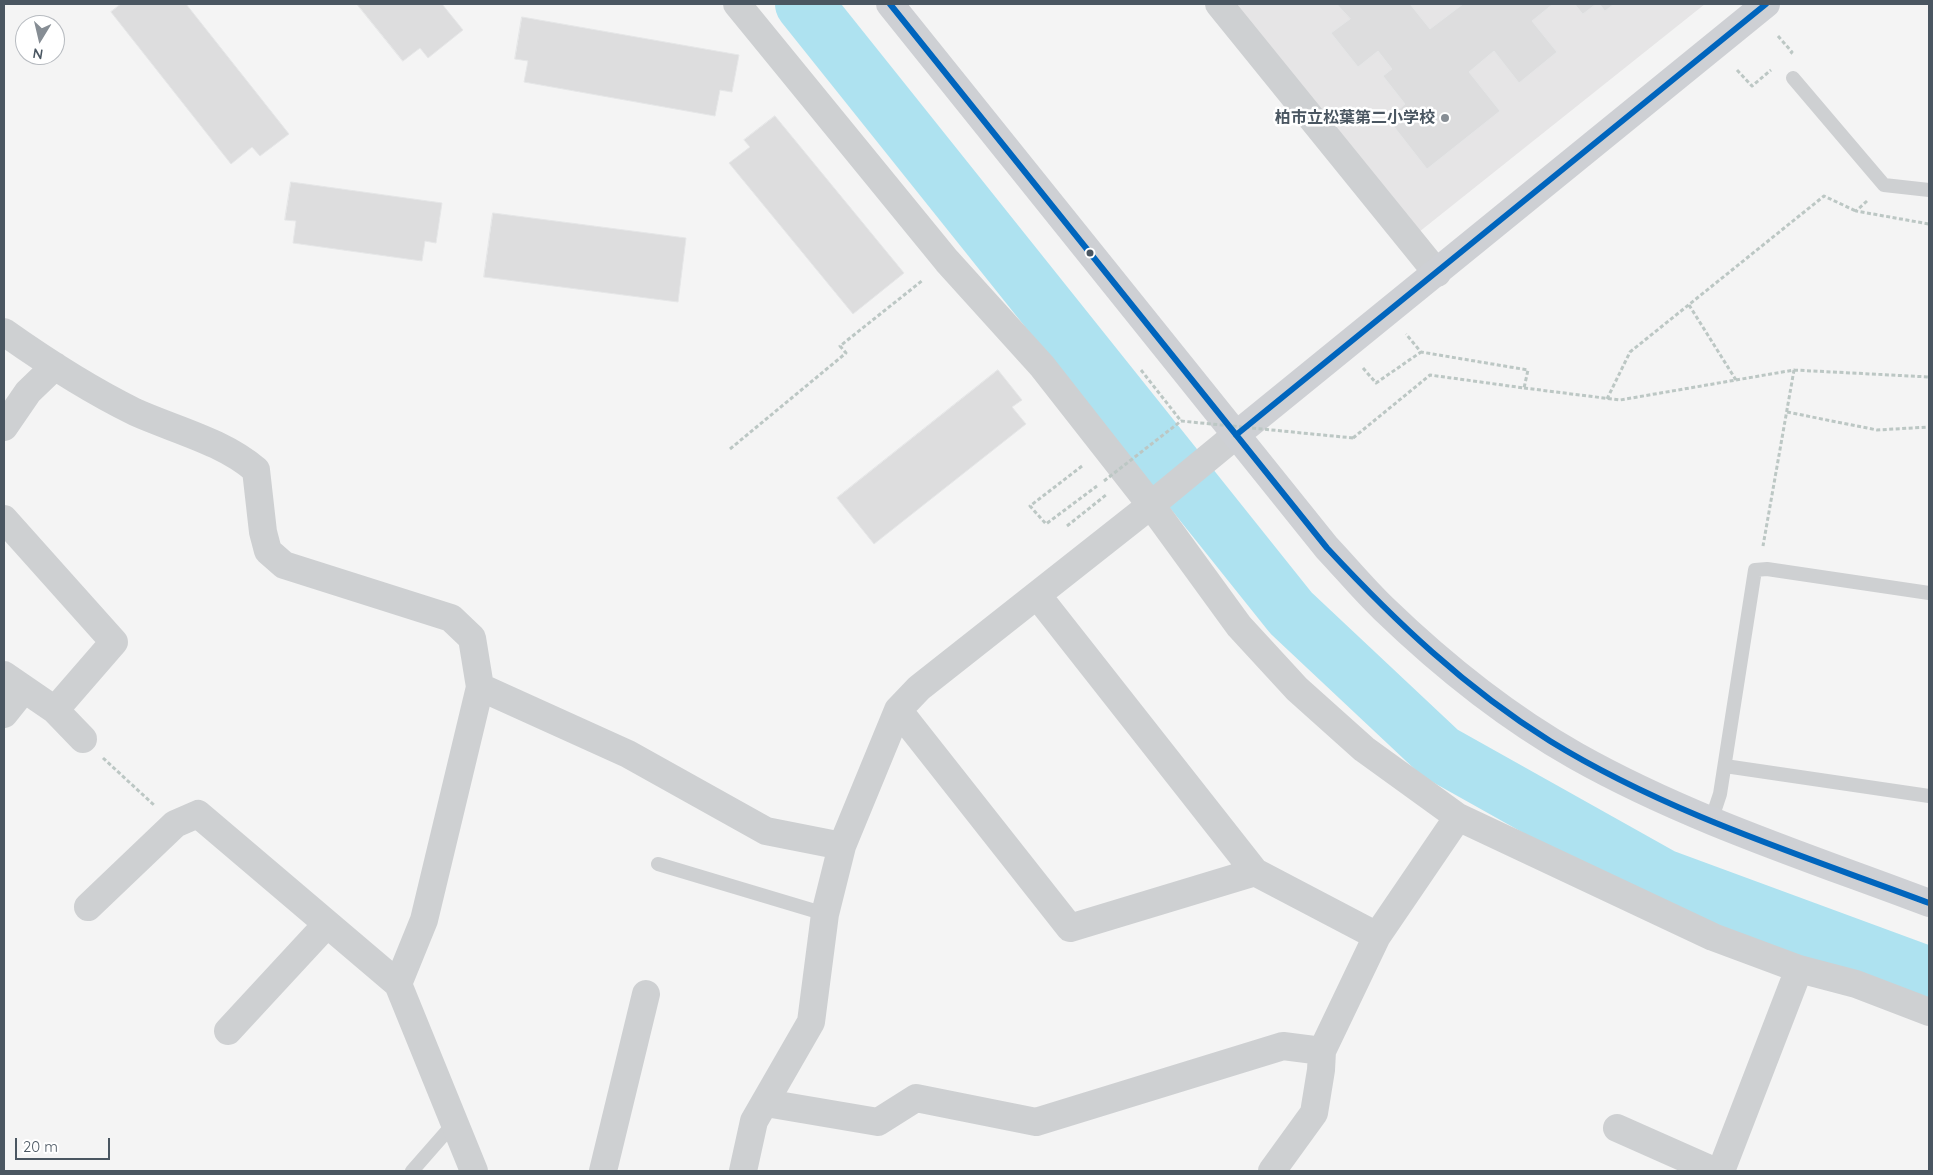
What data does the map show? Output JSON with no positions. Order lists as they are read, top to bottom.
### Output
{
  "places": ["柏市立松葉第二小学校"],
  "scale_bar": "20 m",
  "north": "bottom"
}
